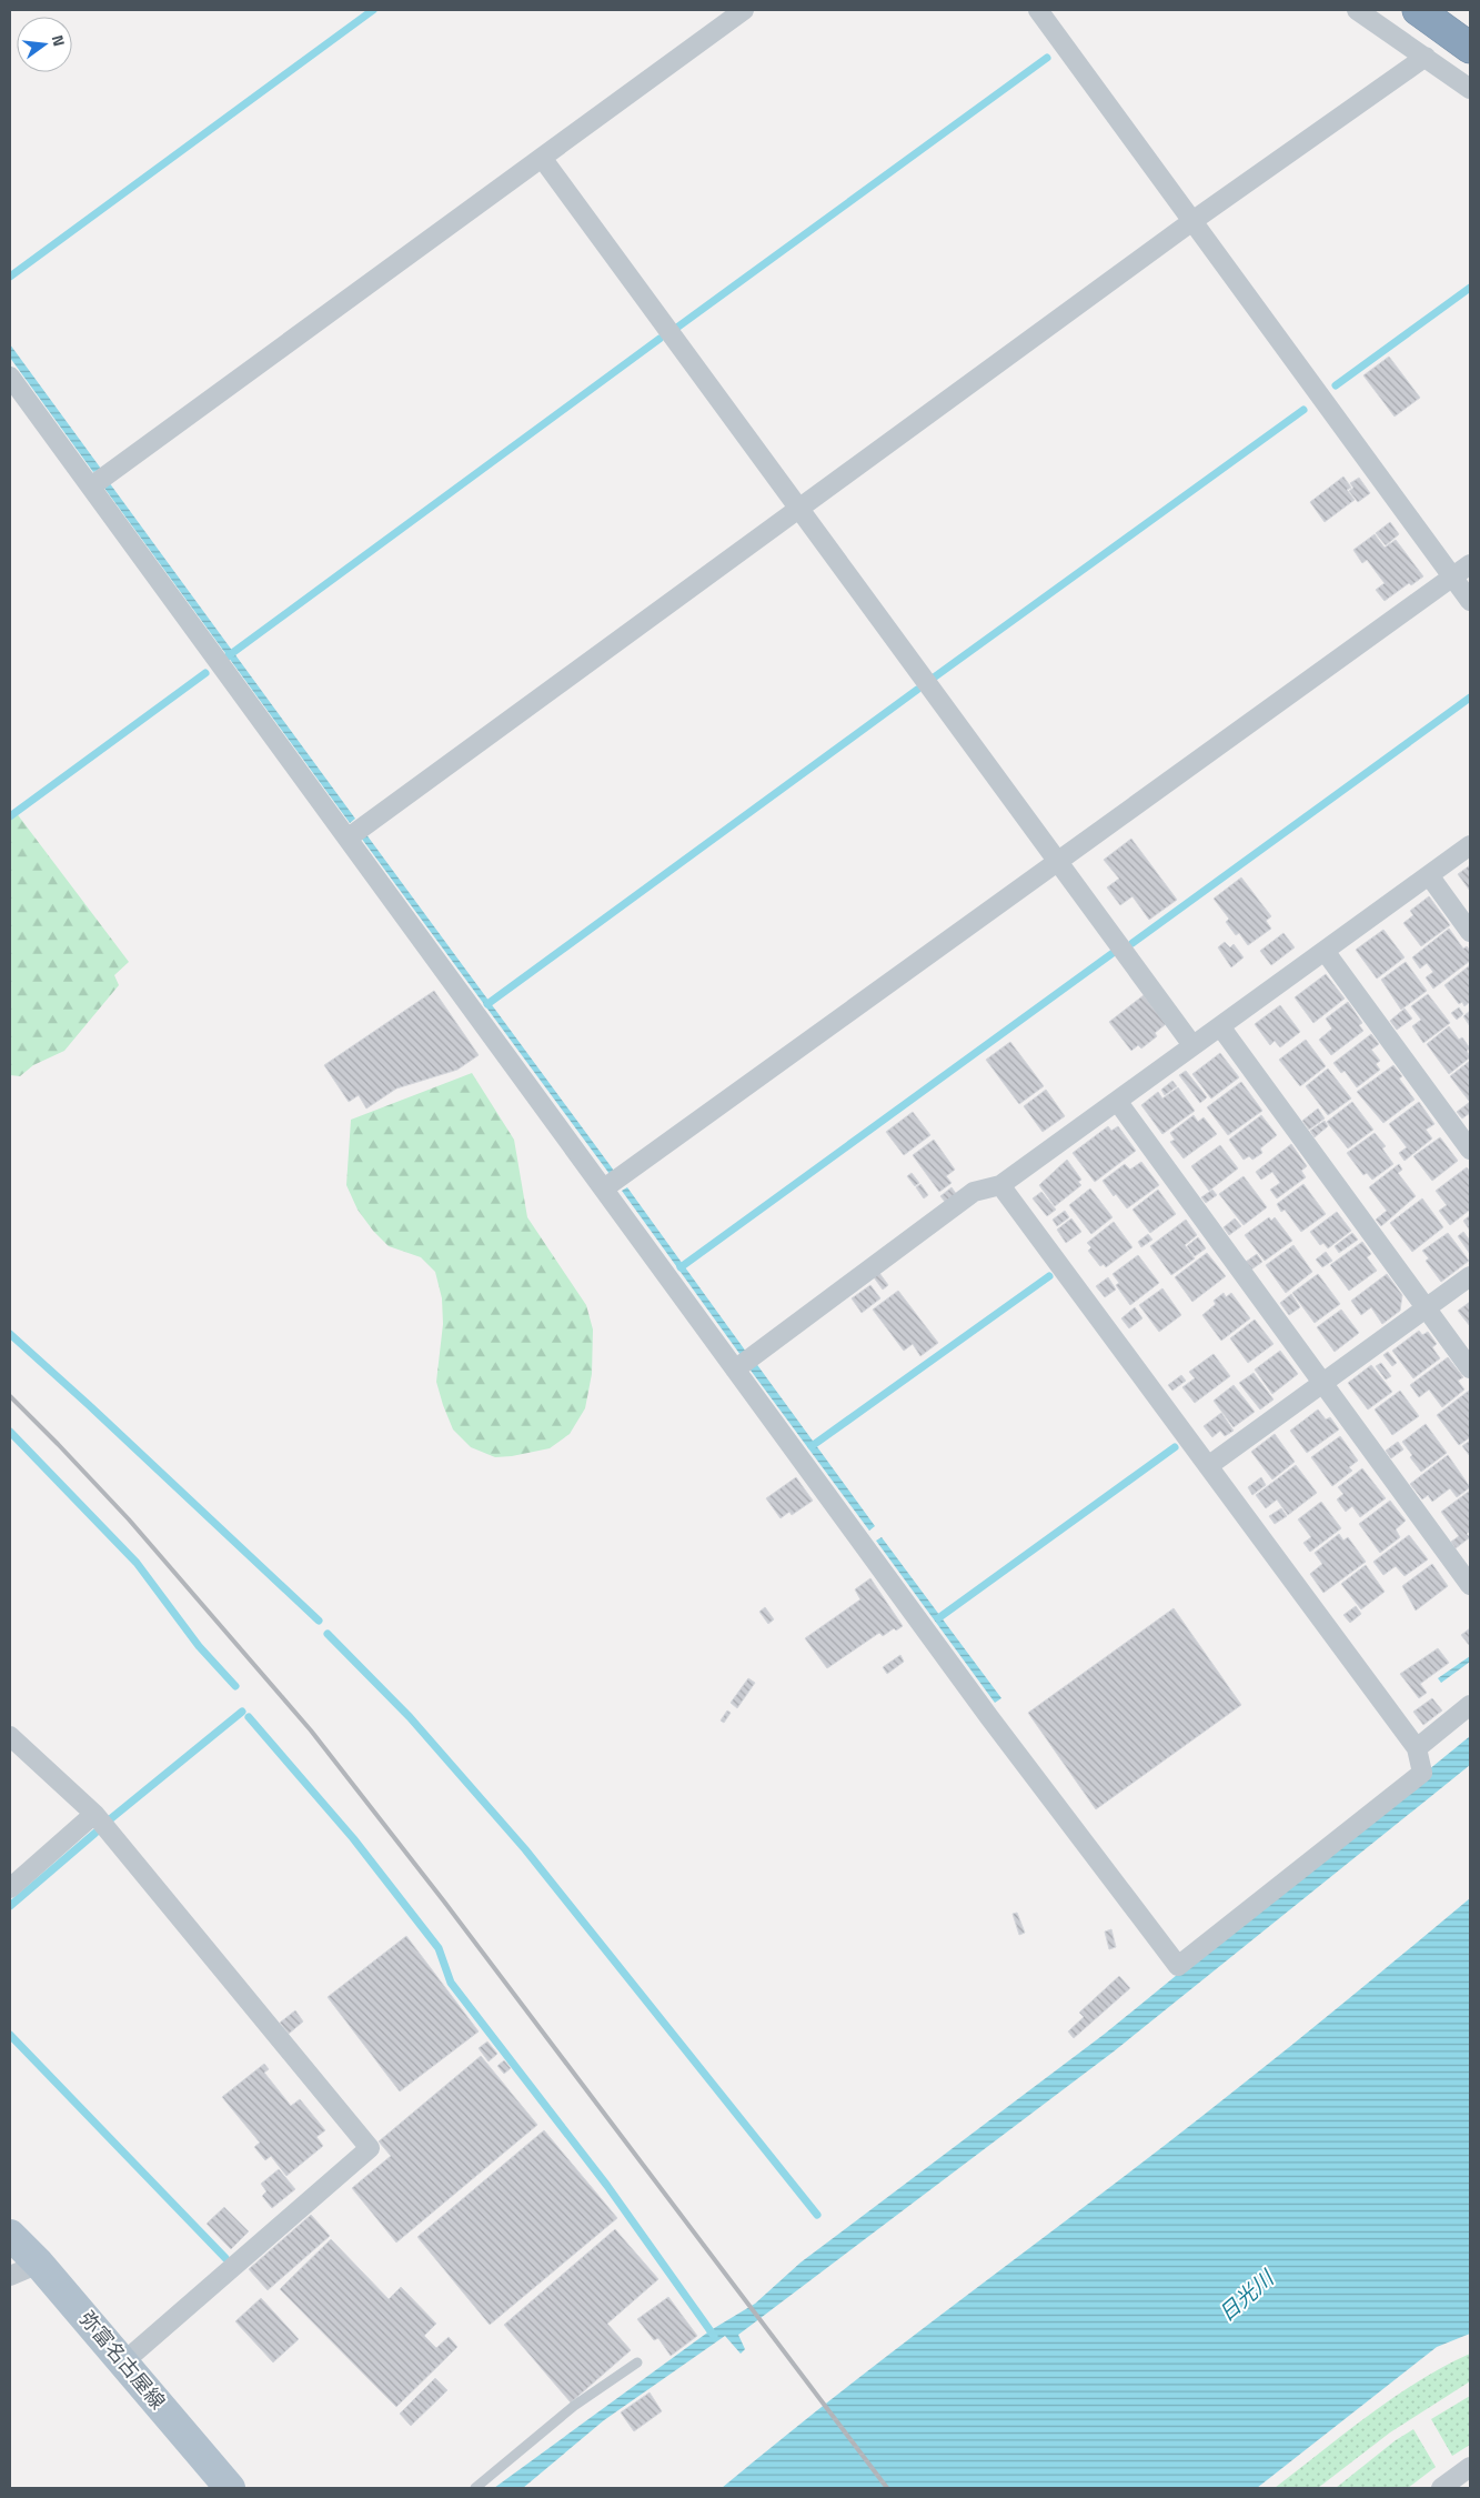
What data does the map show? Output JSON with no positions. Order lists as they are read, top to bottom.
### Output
{
  "streets": {
    "main road": ["弥富名古屋線"]
  },
  "water": ["日光川"],
  "north": "right"
}
